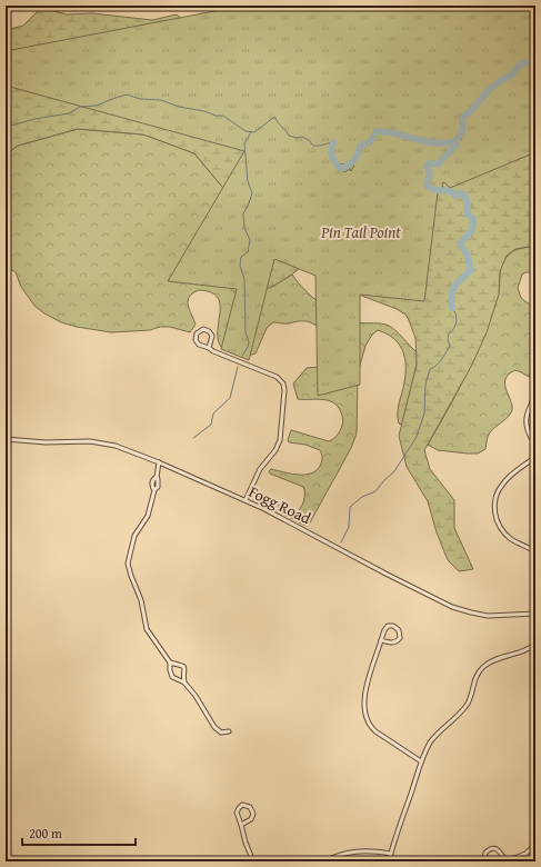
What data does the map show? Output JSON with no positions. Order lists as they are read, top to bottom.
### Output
{
  "streets": {
    "street": ["Fogg Road"]
  },
  "parks": ["Pin Tail Point"],
  "scale_bar": "200 m"
}
